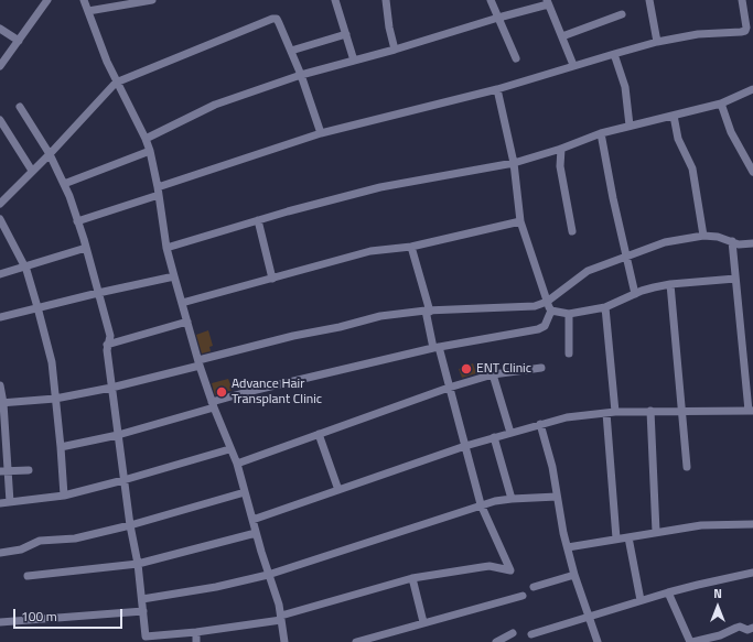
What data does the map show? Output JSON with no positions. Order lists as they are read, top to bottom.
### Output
{
  "places": ["ENT Clinic", "Advance Hair Transplant Clinic"],
  "scale_bar": "100 m",
  "north": "top"
}
